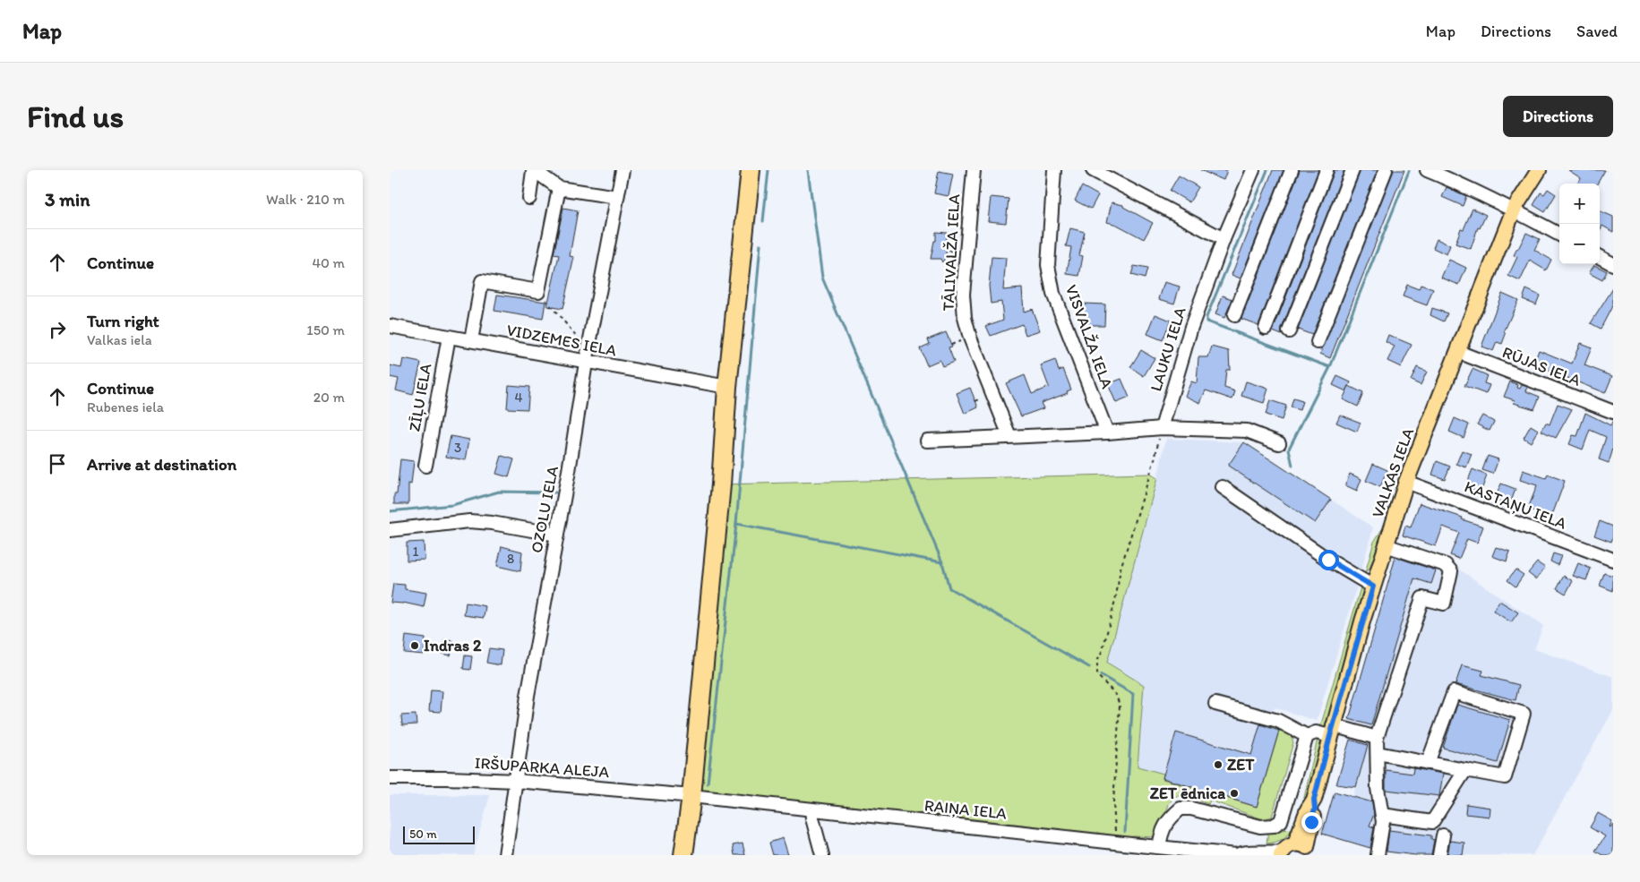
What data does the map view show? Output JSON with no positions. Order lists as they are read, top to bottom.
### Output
{
  "streets": {
    "main road": ["VALKAS IELA"],
    "street": [
      "TĀLIVALŽA IELA",
      "VISVALŽA IELA",
      "VIDZEMES IELA",
      "LAUKU IELA",
      "RŪJAS IELA",
      "ZĪĻU IELA",
      "KASTAŅU IELA",
      "OZOLU IELA",
      "IRŠUPARKA ALEJA",
      "RAIŅA IELA"
    ]
  },
  "crossings": [
    ["VIDZEMES IELA", "ZĪĻU IELA"],
    ["VIDZEMES IELA", "OZOLU IELA"],
    ["RŪJAS IELA", "VALKAS IELA"],
    ["VALKAS IELA", "KASTAŅU IELA"],
    ["OZOLU IELA", "IRŠUPARKA ALEJA"],
    ["IRŠUPARKA ALEJA", "RAIŅA IELA"]
  ],
  "places": ["Indras 2", "ZET", "ZET ēdnica"],
  "house_numbers": [
    "4",
    "3",
    "1",
    "8"
  ],
  "scale_bar": "50 m",
  "page": {
    "header": "Map",
    "nav": ["Map", "Directions", "Saved"],
    "buttons": "Directions",
    "title": "Find us",
    "heading": ["3 min", "Walk · 210 m"],
    "map_buttons": ["+", "−"],
    "list": [
      ["Continue", "40 m"],
      ["Turn right", "Valkas iela", "150 m"],
      ["Continue", "Rubenes iela", "20 m"],
      "Arrive at destination"
    ],
    "scale": "50 m"
  }
}
